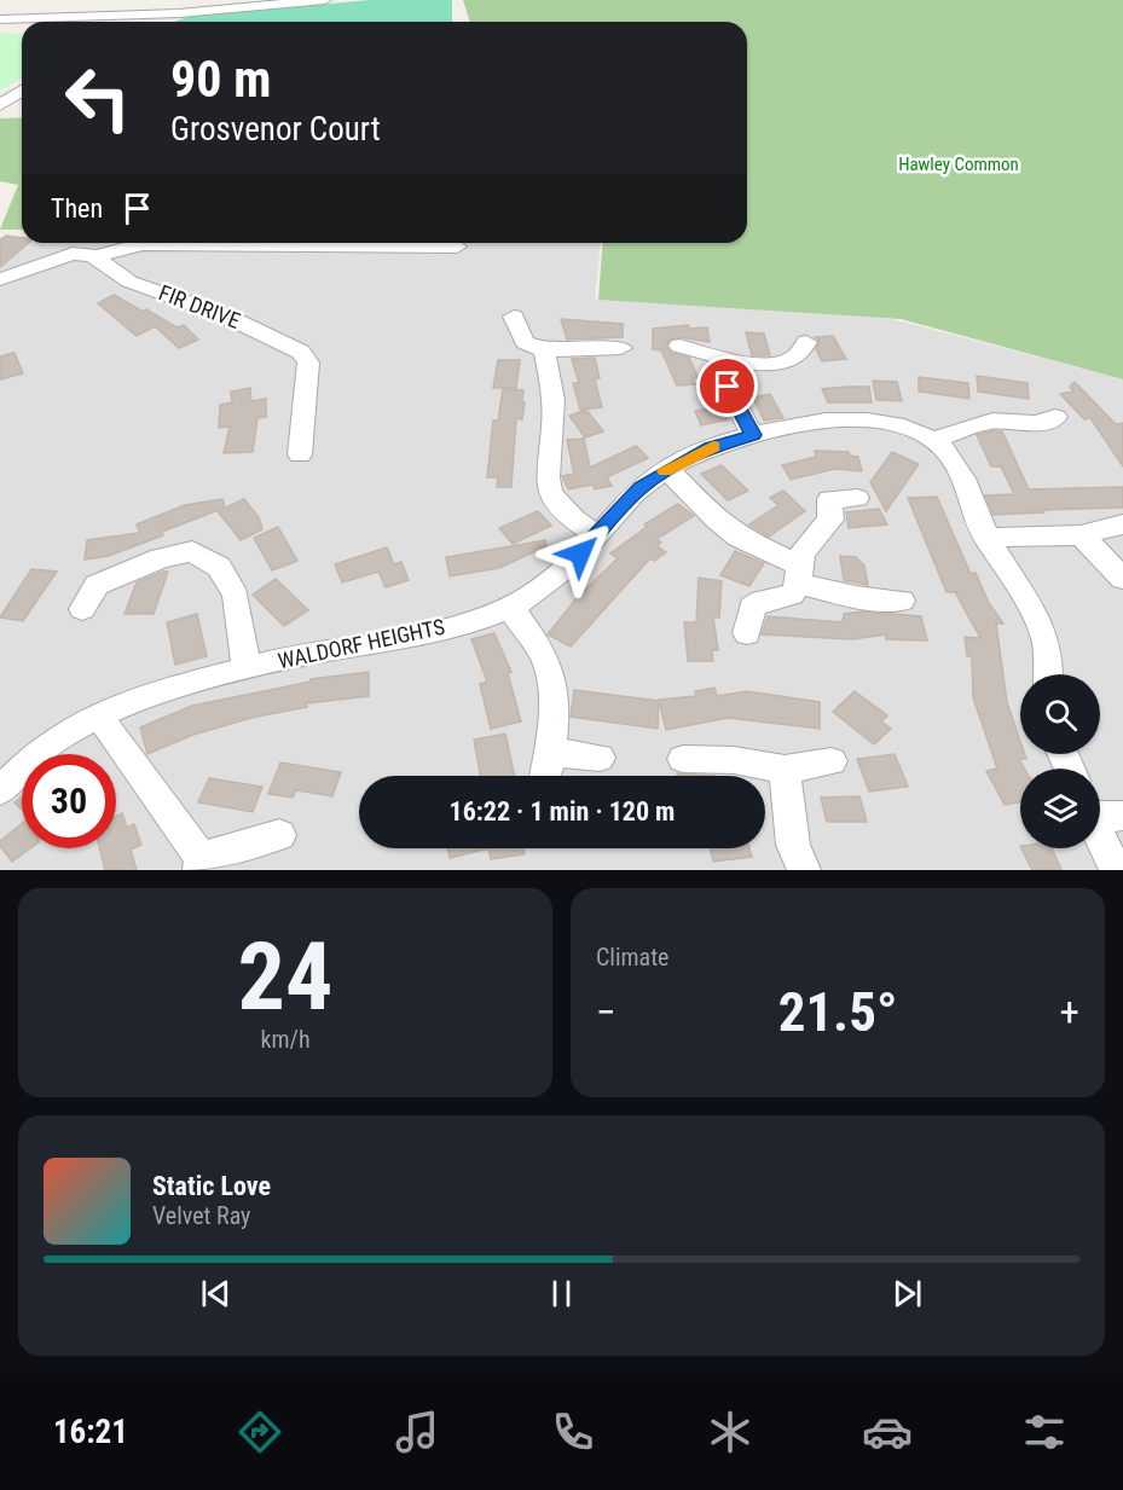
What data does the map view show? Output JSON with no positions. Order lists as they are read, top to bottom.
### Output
{
  "streets": {
    "street": ["FIR DRIVE", "WALDORF HEIGHTS"]
  },
  "parks": ["Hawley Common"],
  "page": {
    "turn": ["90 m", "Grosvenor Court"],
    "then": "Then",
    "limit": "30",
    "trip": "16:22 · 1 min · 120 m",
    "tile": [
      ["24", "km/h"],
      "Climate"
    ],
    "heat": ["−", "21.5°", "+"],
    "song": ["Static Love", "Velvet Ray"],
    "tabs": "16:21"
  }
}
